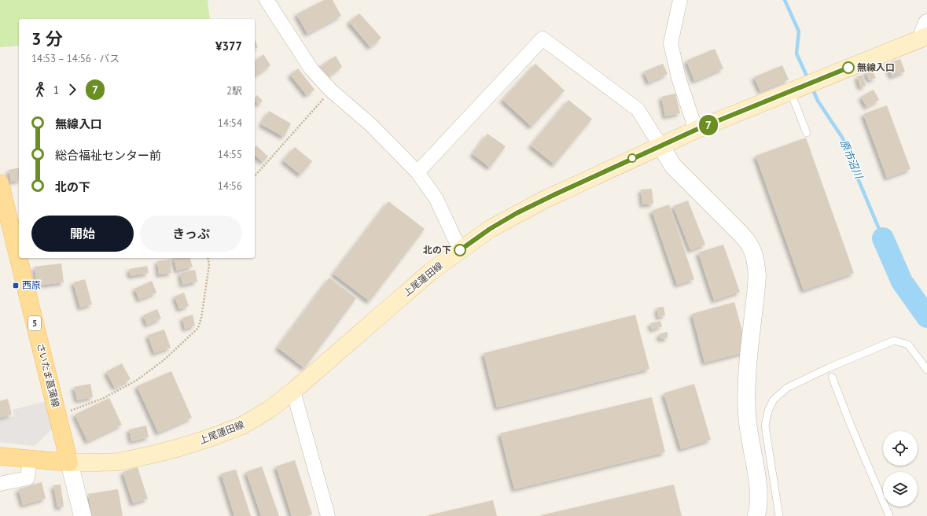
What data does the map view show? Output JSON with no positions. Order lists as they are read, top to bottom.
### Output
{
  "streets": {
    "main road": ["上尾蓮田線", "5", "さいたま菖蒲線"]
  },
  "crossings": [
    ["上尾蓮田線", "さいたま菖蒲線"]
  ],
  "water": ["原市沼川"],
  "places": {
    "other": ["無線入口", "北の下"],
    "transit": ["西原"]
  },
  "lines": ["bus line 7"],
  "page": {
    "on_map": "7",
    "heading": ["3 分", "14:53 – 14:56 · バス", "¥377"],
    "legs": ["1", "7", "2駅"],
    "list": [
      {
        "name": "無線入口",
        "value": "14:54"
      },
      {
        "name": "総合福祉センター前",
        "value": "14:55"
      },
      {
        "name": "北の下",
        "value": "14:56"
      }
    ],
    "buttons": ["開始", "きっぷ"]
  }
}
